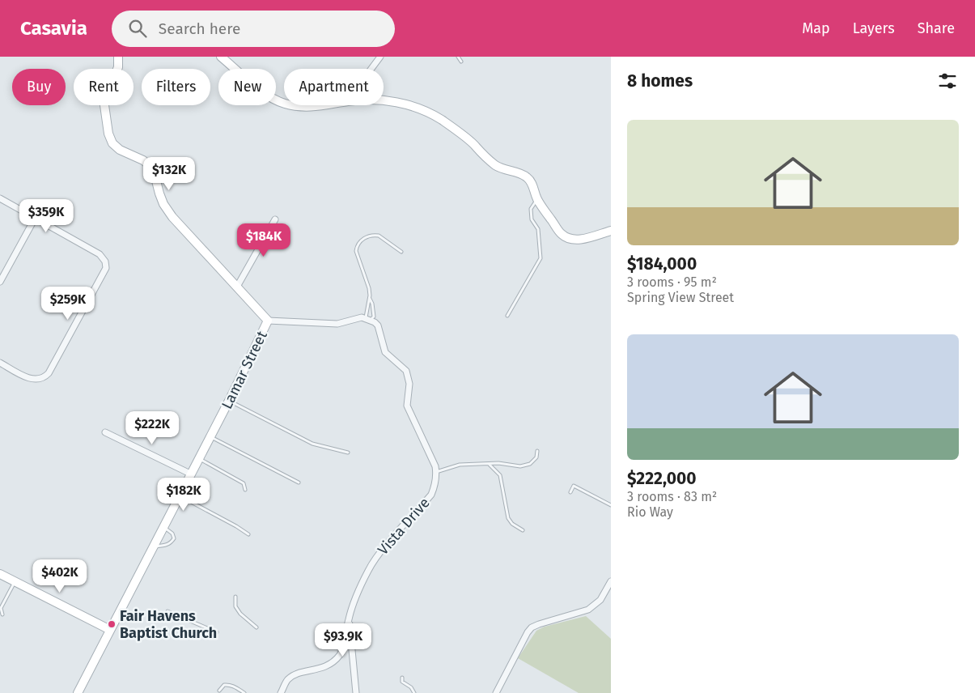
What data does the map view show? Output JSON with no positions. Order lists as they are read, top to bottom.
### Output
{
  "streets": {
    "street": ["Lamar Street", "Vista Drive"]
  },
  "places": ["Fair Havens Baptist Church"],
  "page": {
    "header": "Casavia",
    "search": "Search here",
    "nav": ["Map", "Layers", "Share"],
    "heading": "8 homes",
    "chip": [
      "Buy",
      "Rent",
      "Filters",
      "New",
      "Apartment"
    ],
    "list": [
      {
        "name": "$184,000",
        "note": "3 rooms · 95 m² · Spring View Street"
      },
      {
        "name": "$222,000",
        "note": "3 rooms · 83 m² · Rio Way"
      }
    ],
    "price": [
      "$132K",
      "$359K",
      "$184K",
      "$259K",
      "$222K",
      "$182K",
      "$402K",
      "$93.9K"
    ]
  }
}
